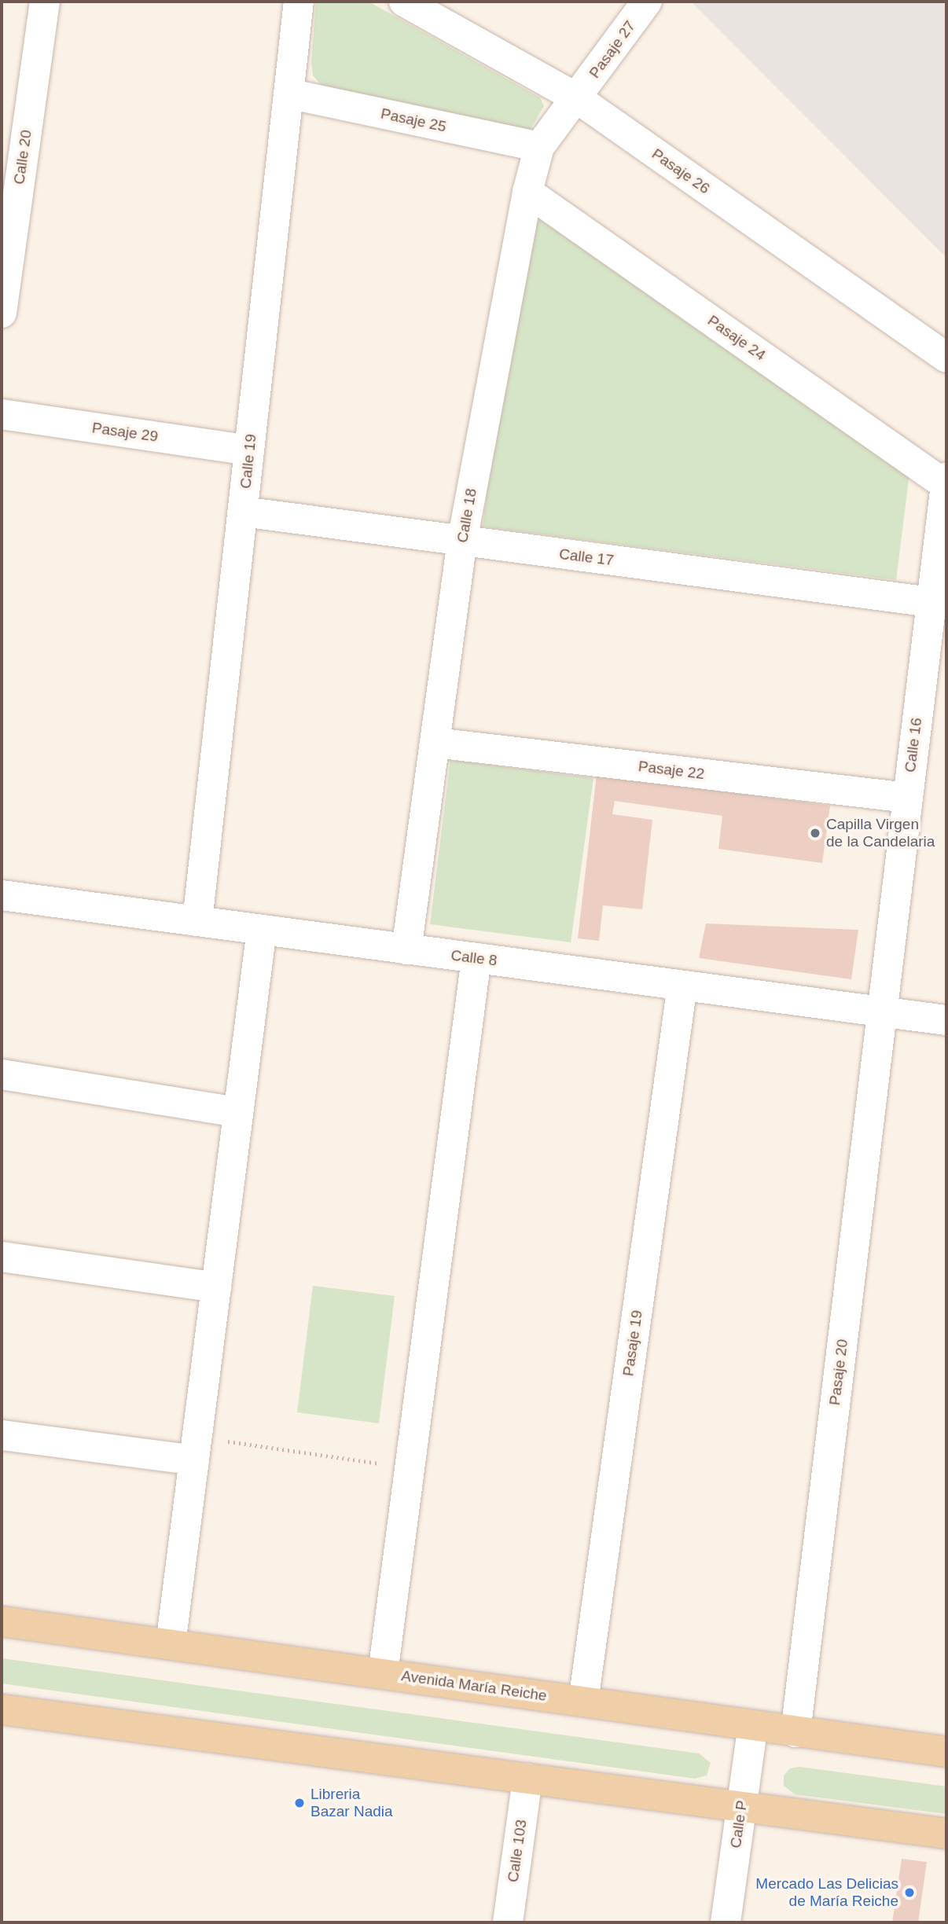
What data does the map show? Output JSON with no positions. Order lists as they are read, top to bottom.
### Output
{
  "streets": {
    "main road": ["Avenida María Reiche"],
    "street": [
      "Pasaje 27",
      "Pasaje 25",
      "Calle 20",
      "Pasaje 26",
      "Pasaje 24",
      "Pasaje 29",
      "Calle 19",
      "Calle 18",
      "Calle 17",
      "Calle 16",
      "Pasaje 22",
      "Calle 8",
      "Pasaje 19",
      "Pasaje 20",
      "Calle P",
      "Calle 103"
    ]
  },
  "crossings": [
    ["Pasaje 27", "Pasaje 26"],
    ["Pasaje 27", "Calle 18"],
    ["Pasaje 25", "Calle 19"],
    ["Pasaje 25", "Calle 18"],
    ["Pasaje 26", "Calle 18"],
    ["Pasaje 24", "Calle 18"],
    ["Pasaje 24", "Calle 16"],
    ["Pasaje 29", "Calle 19"],
    ["Calle 19", "Calle 17"],
    ["Calle 19", "Calle 8"],
    ["Calle 18", "Calle 17"],
    ["Calle 18", "Pasaje 22"],
    ["Calle 18", "Calle 8"],
    ["Calle 17", "Calle 16"],
    ["Calle 16", "Pasaje 22"],
    ["Calle 16", "Calle 8"],
    ["Calle 16", "Pasaje 20"],
    ["Calle 8", "Pasaje 19"],
    ["Calle 8", "Pasaje 20"],
    ["Pasaje 19", "Avenida María Reiche"],
    ["Pasaje 20", "Avenida María Reiche"],
    ["Avenida María Reiche", "Calle P"]
  ],
  "places": ["Capilla Virgen de la Candelaria", "Libreria Bazar Nadia", "Mercado Las Delicias de María Reiche"]
}
